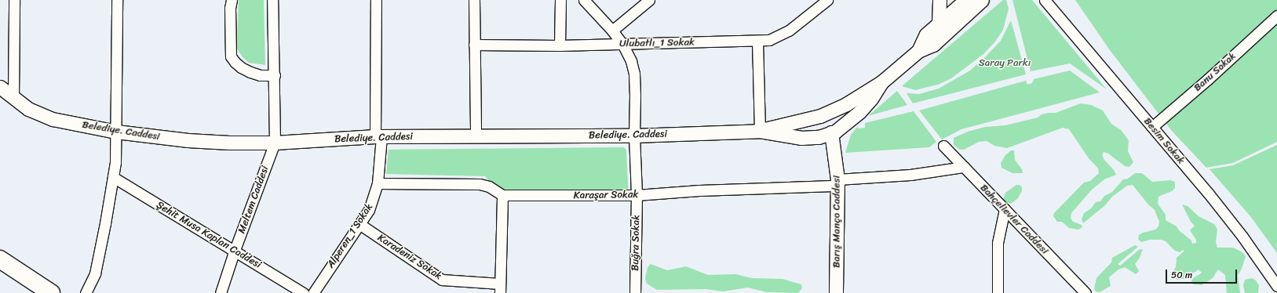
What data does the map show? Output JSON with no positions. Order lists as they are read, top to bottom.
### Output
{
  "streets": {
    "street": [
      "Ulubatlı_1 Sokak",
      "Banu Sokak",
      "Belediye. Caddesi",
      "Besim Sokak",
      "Karaşar Sokak",
      "Meltem Caddesi",
      "Bahçelievler Caddesi",
      "Barış Manço Caddesi",
      "Şehit Musa Kaplan Caddesi",
      "Alperen_1 Sokak",
      "Buğra Sokak",
      "Karadeniz Sokak"
    ]
  },
  "crossings": [
    ["Ulubatlı_1 Sokak", "Buğra Sokak"],
    ["Banu Sokak", "Besim Sokak"],
    ["Belediye. Caddesi", "Meltem Caddesi"],
    ["Belediye. Caddesi", "Alperen_1 Sokak"],
    ["Belediye. Caddesi", "Buğra Sokak"],
    ["Karaşar Sokak", "Bahçelievler Caddesi"],
    ["Karaşar Sokak", "Barış Manço Caddesi"],
    ["Karaşar Sokak", "Buğra Sokak"],
    ["Meltem Caddesi", "Şehit Musa Kaplan Caddesi"],
    ["Alperen_1 Sokak", "Karadeniz Sokak"]
  ],
  "parks": ["Saray Parkı"],
  "scale_bar": "50 m"
}
